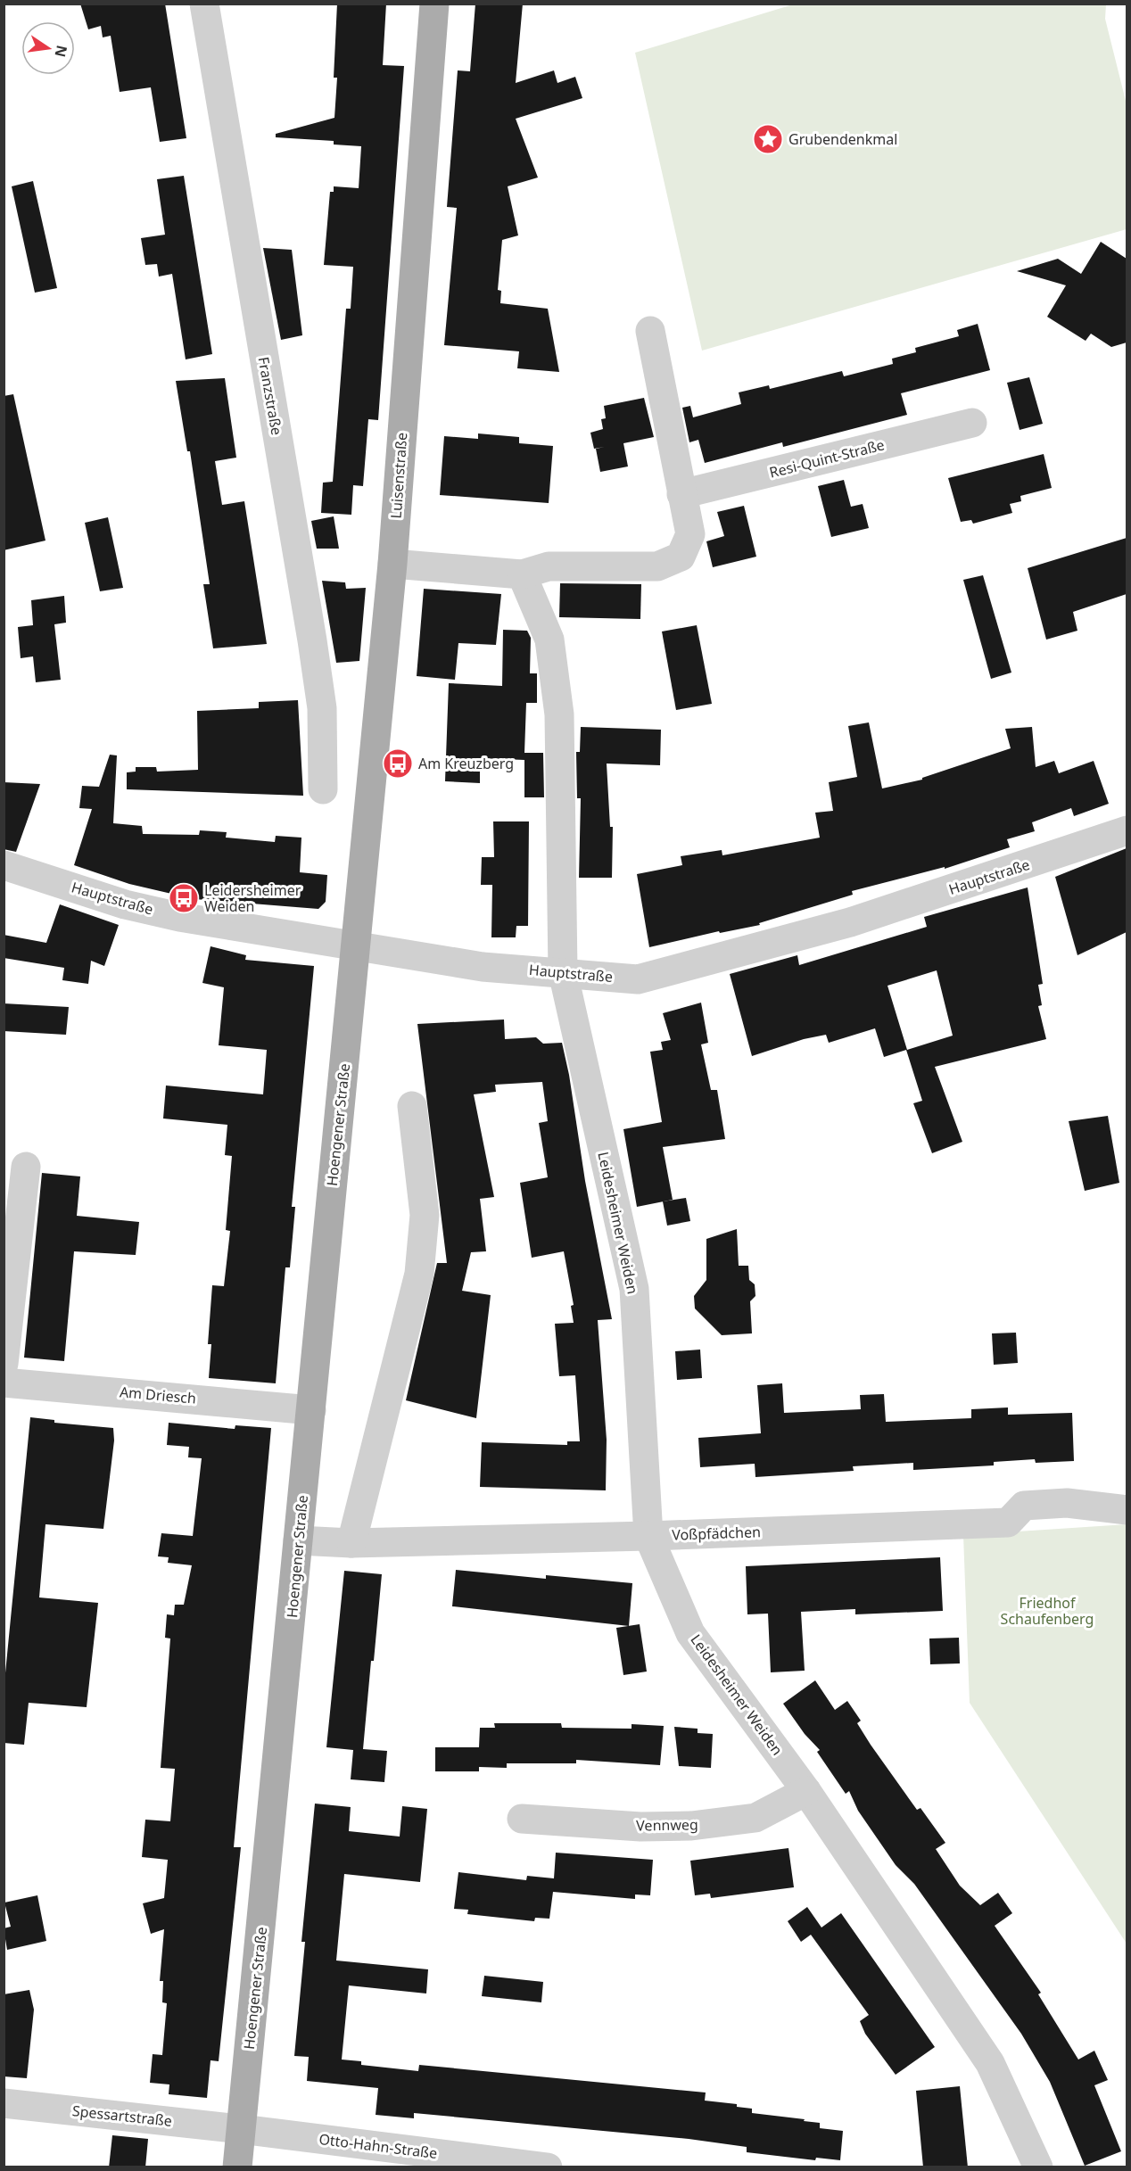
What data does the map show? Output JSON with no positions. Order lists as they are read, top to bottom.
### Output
{
  "streets": {
    "main road": ["Luisenstraße", "Hoengener Straße"],
    "street": [
      "Franzstraße",
      "Resi-Quint-Straße",
      "Hauptstraße",
      "Leidesheimer Weiden",
      "Am Driesch",
      "Voßpfädchen",
      "Vennweg",
      "Spessartstraße",
      "Otto-Hahn-Straße"
    ]
  },
  "crossings": [
    ["Luisenstraße", "Hauptstraße"],
    ["Luisenstraße", "Hoengener Straße"],
    ["Hauptstraße", "Hoengener Straße"],
    ["Hauptstraße", "Leidesheimer Weiden"],
    ["Hoengener Straße", "Am Driesch"],
    ["Hoengener Straße", "Voßpfädchen"],
    ["Hoengener Straße", "Spessartstraße"],
    ["Hoengener Straße", "Otto-Hahn-Straße"],
    ["Leidesheimer Weiden", "Voßpfädchen"],
    ["Leidesheimer Weiden", "Vennweg"],
    ["Spessartstraße", "Otto-Hahn-Straße"]
  ],
  "parks": ["Friedhof Schaufenberg"],
  "places": {
    "place": ["Grubendenkmal"],
    "bus stop": ["Am Kreuzberg", "Leidersheimer Weiden"]
  },
  "north": "right"
}
